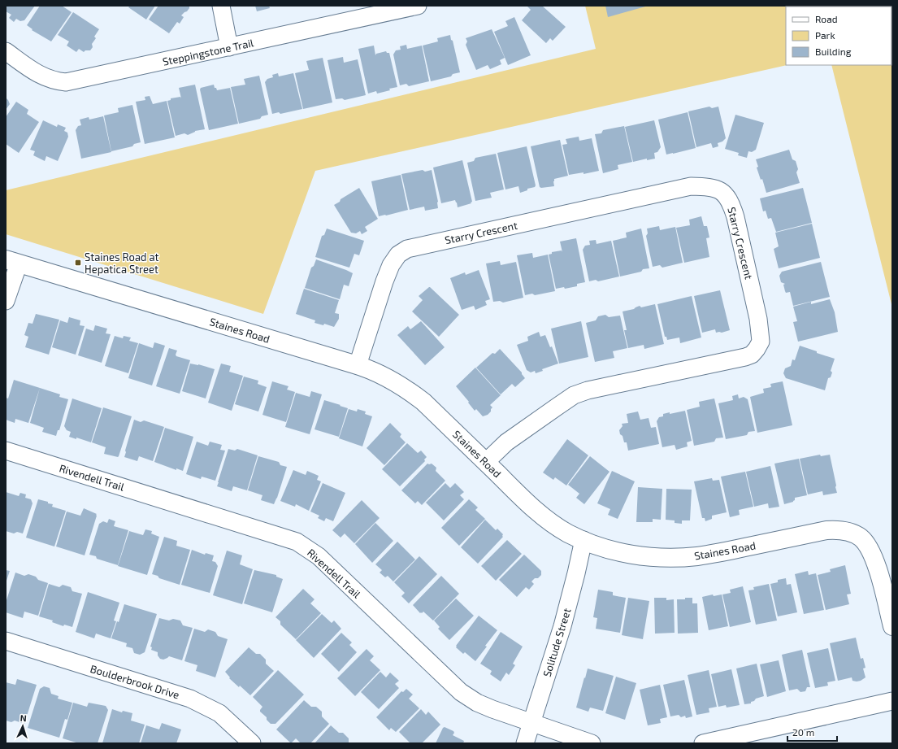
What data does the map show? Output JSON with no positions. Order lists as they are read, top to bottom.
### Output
{
  "streets": {
    "street": [
      "Steppingstone Trail",
      "Starry Crescent",
      "Staines Road",
      "Rivendell Trail",
      "Solitude Street",
      "Boulderbrook Drive"
    ]
  },
  "crossings": [
    ["Starry Crescent", "Staines Road"],
    ["Staines Road", "Solitude Street"],
    ["Rivendell Trail", "Solitude Street"]
  ],
  "places": {
    "transit": ["Staines Road at Hepatica Street"]
  },
  "legend": ["Road", "Park", "Building"],
  "scale_bar": "20 m",
  "north": "top"
}
